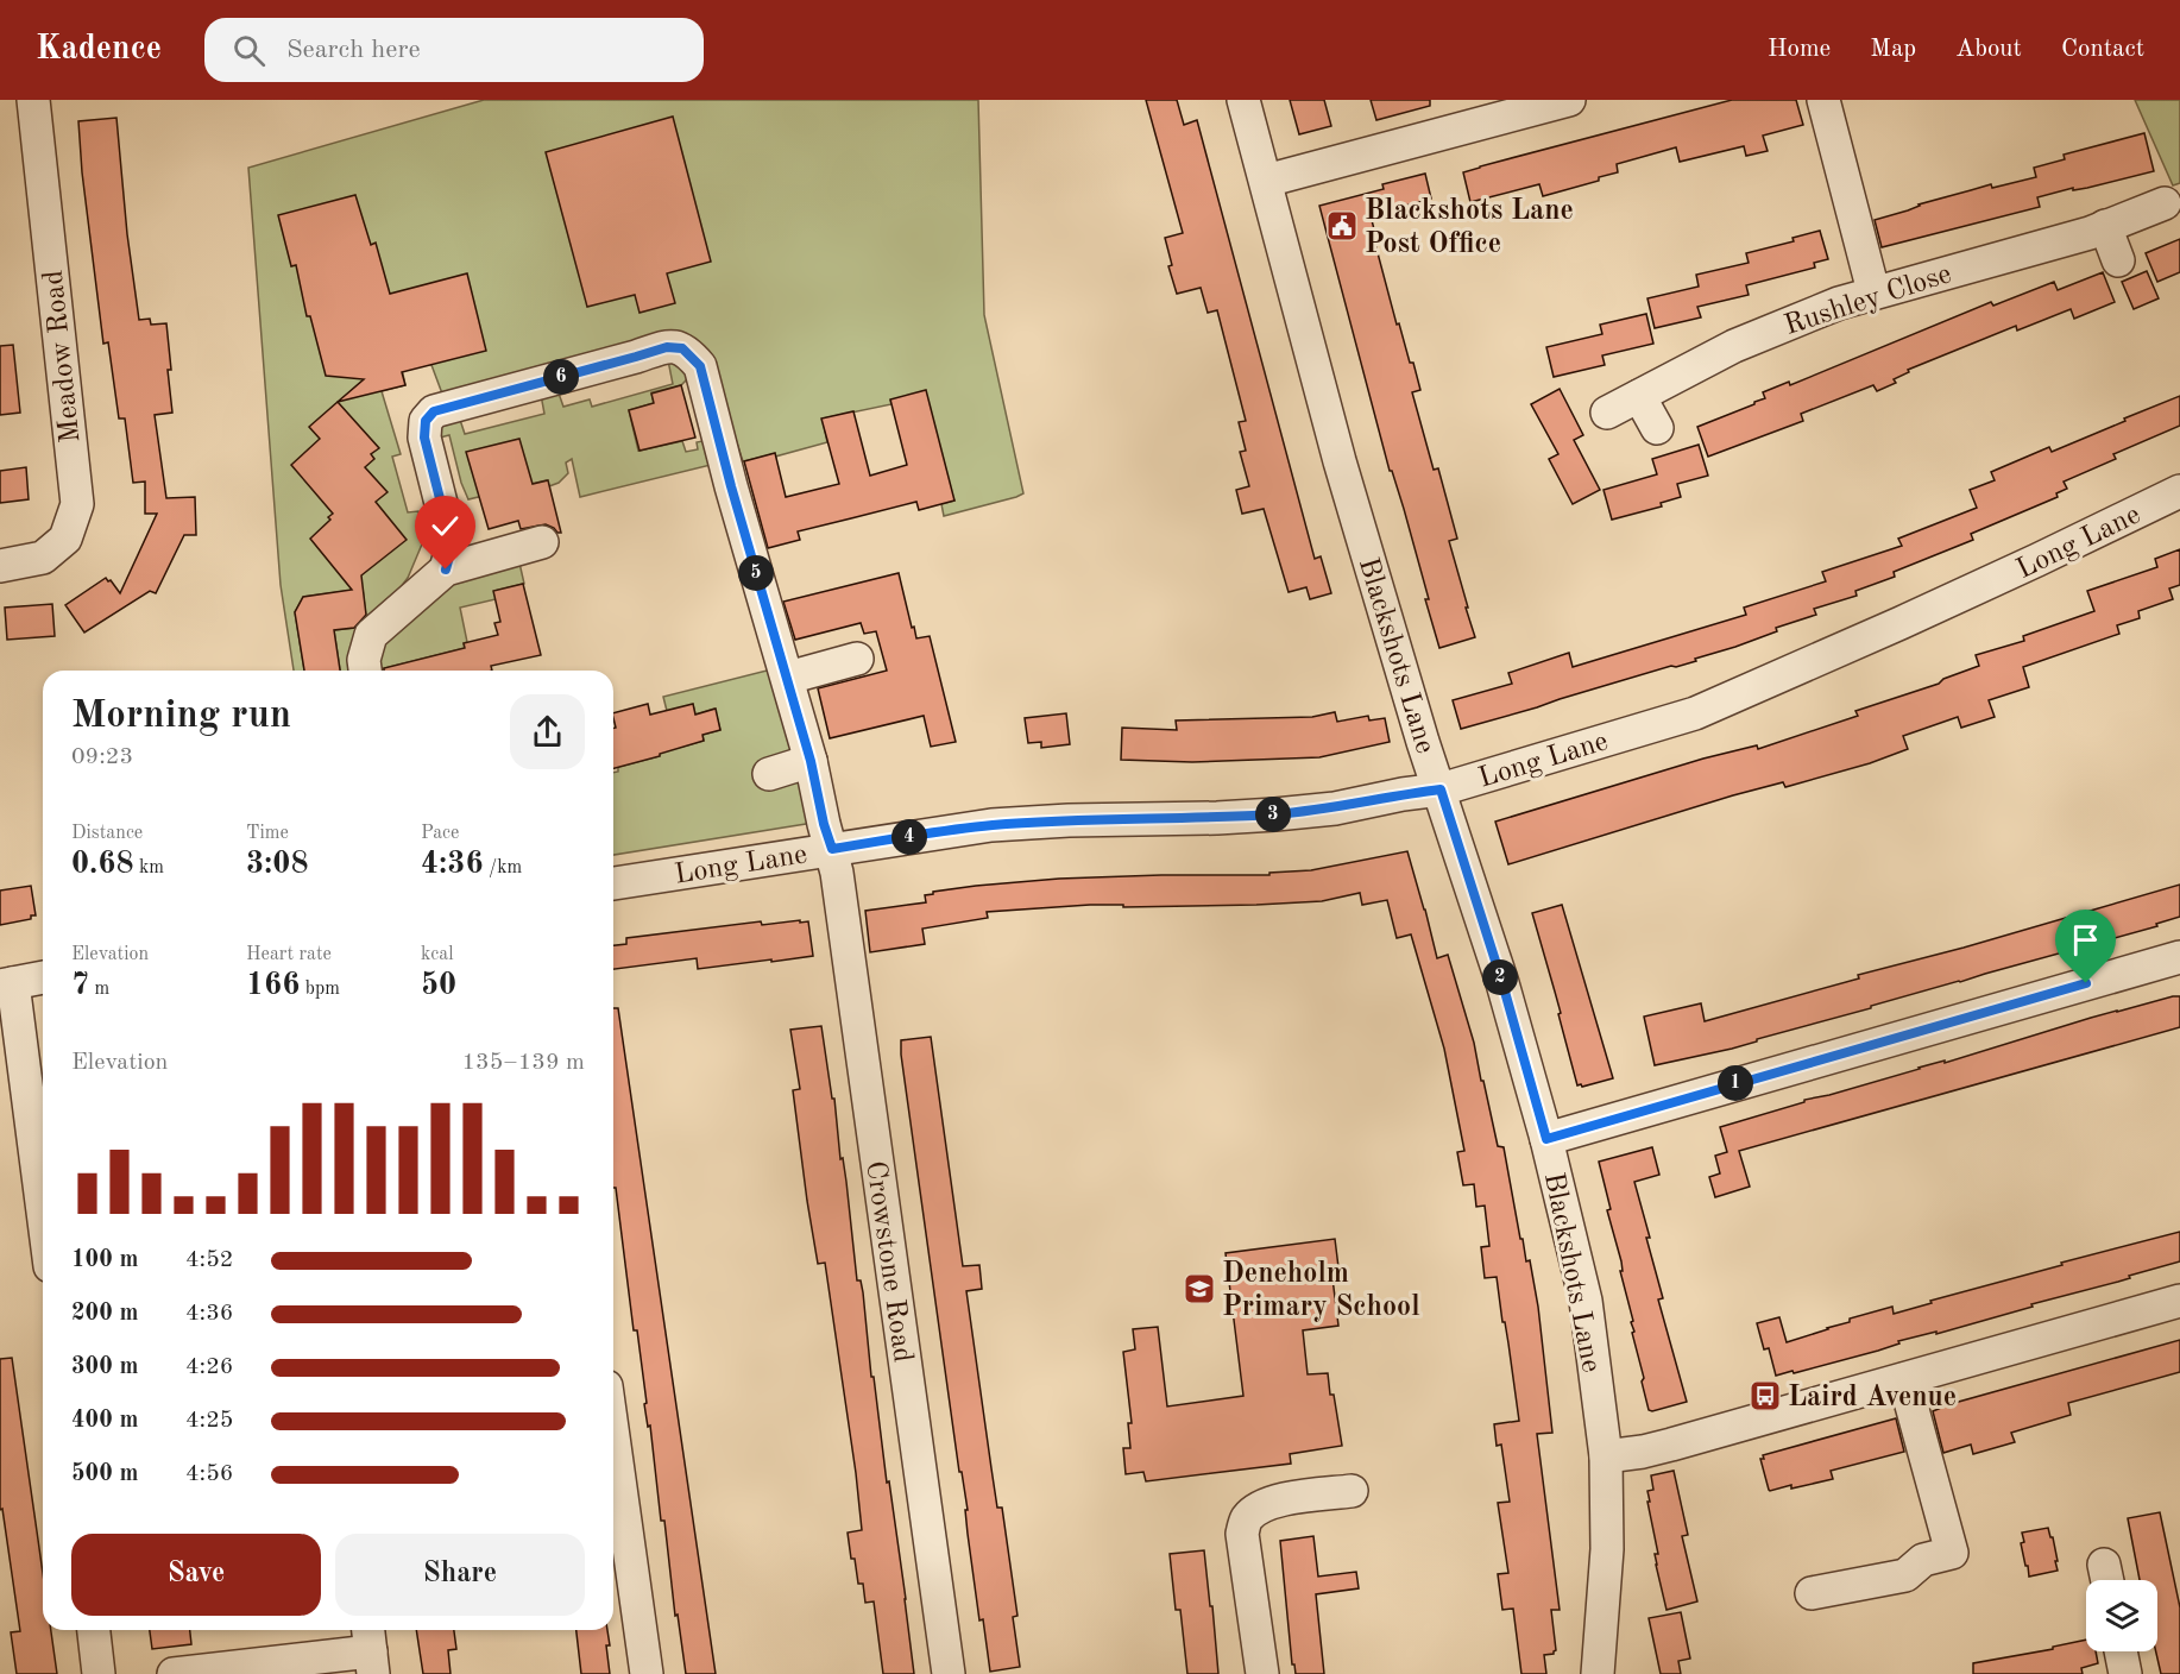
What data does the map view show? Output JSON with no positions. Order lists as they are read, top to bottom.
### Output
{
  "streets": {
    "street": [
      "Rushley Close",
      "Meadow Road",
      "Long Lane",
      "Blackshots Lane",
      "Crowstone Road"
    ]
  },
  "crossings": [
    ["Long Lane", "Blackshots Lane"],
    ["Long Lane", "Crowstone Road"]
  ],
  "places": {
    "public building": ["Blackshots Lane Post Office"],
    "school or university": ["Deneholm Primary School"],
    "bus stop": ["Laird Avenue"]
  },
  "page": {
    "header": "Kadence",
    "search": "Search here",
    "nav": [
      "Home",
      "Map",
      "About",
      "Contact"
    ],
    "pins": [
      "6",
      "5",
      "3",
      "4",
      "2",
      "1"
    ],
    "heading": ["Morning run", "09:23"],
    "stats": [
      ["Distance", "0.68 km"],
      ["Time", "3:08"],
      ["Pace", "4:36 /km"],
      ["Elevation", "7 m"],
      ["Heart rate", "166 bpm"],
      ["kcal", "50"]
    ],
    "chart": ["Elevation", "135–139 m"],
    "list": [
      {
        "name": "100 m",
        "note": "4:52"
      },
      {
        "name": "200 m",
        "note": "4:36"
      },
      {
        "name": "300 m",
        "note": "4:26"
      },
      {
        "name": "400 m",
        "note": "4:25"
      },
      {
        "name": "500 m",
        "note": "4:56"
      }
    ],
    "buttons": ["Save", "Share"]
  }
}
